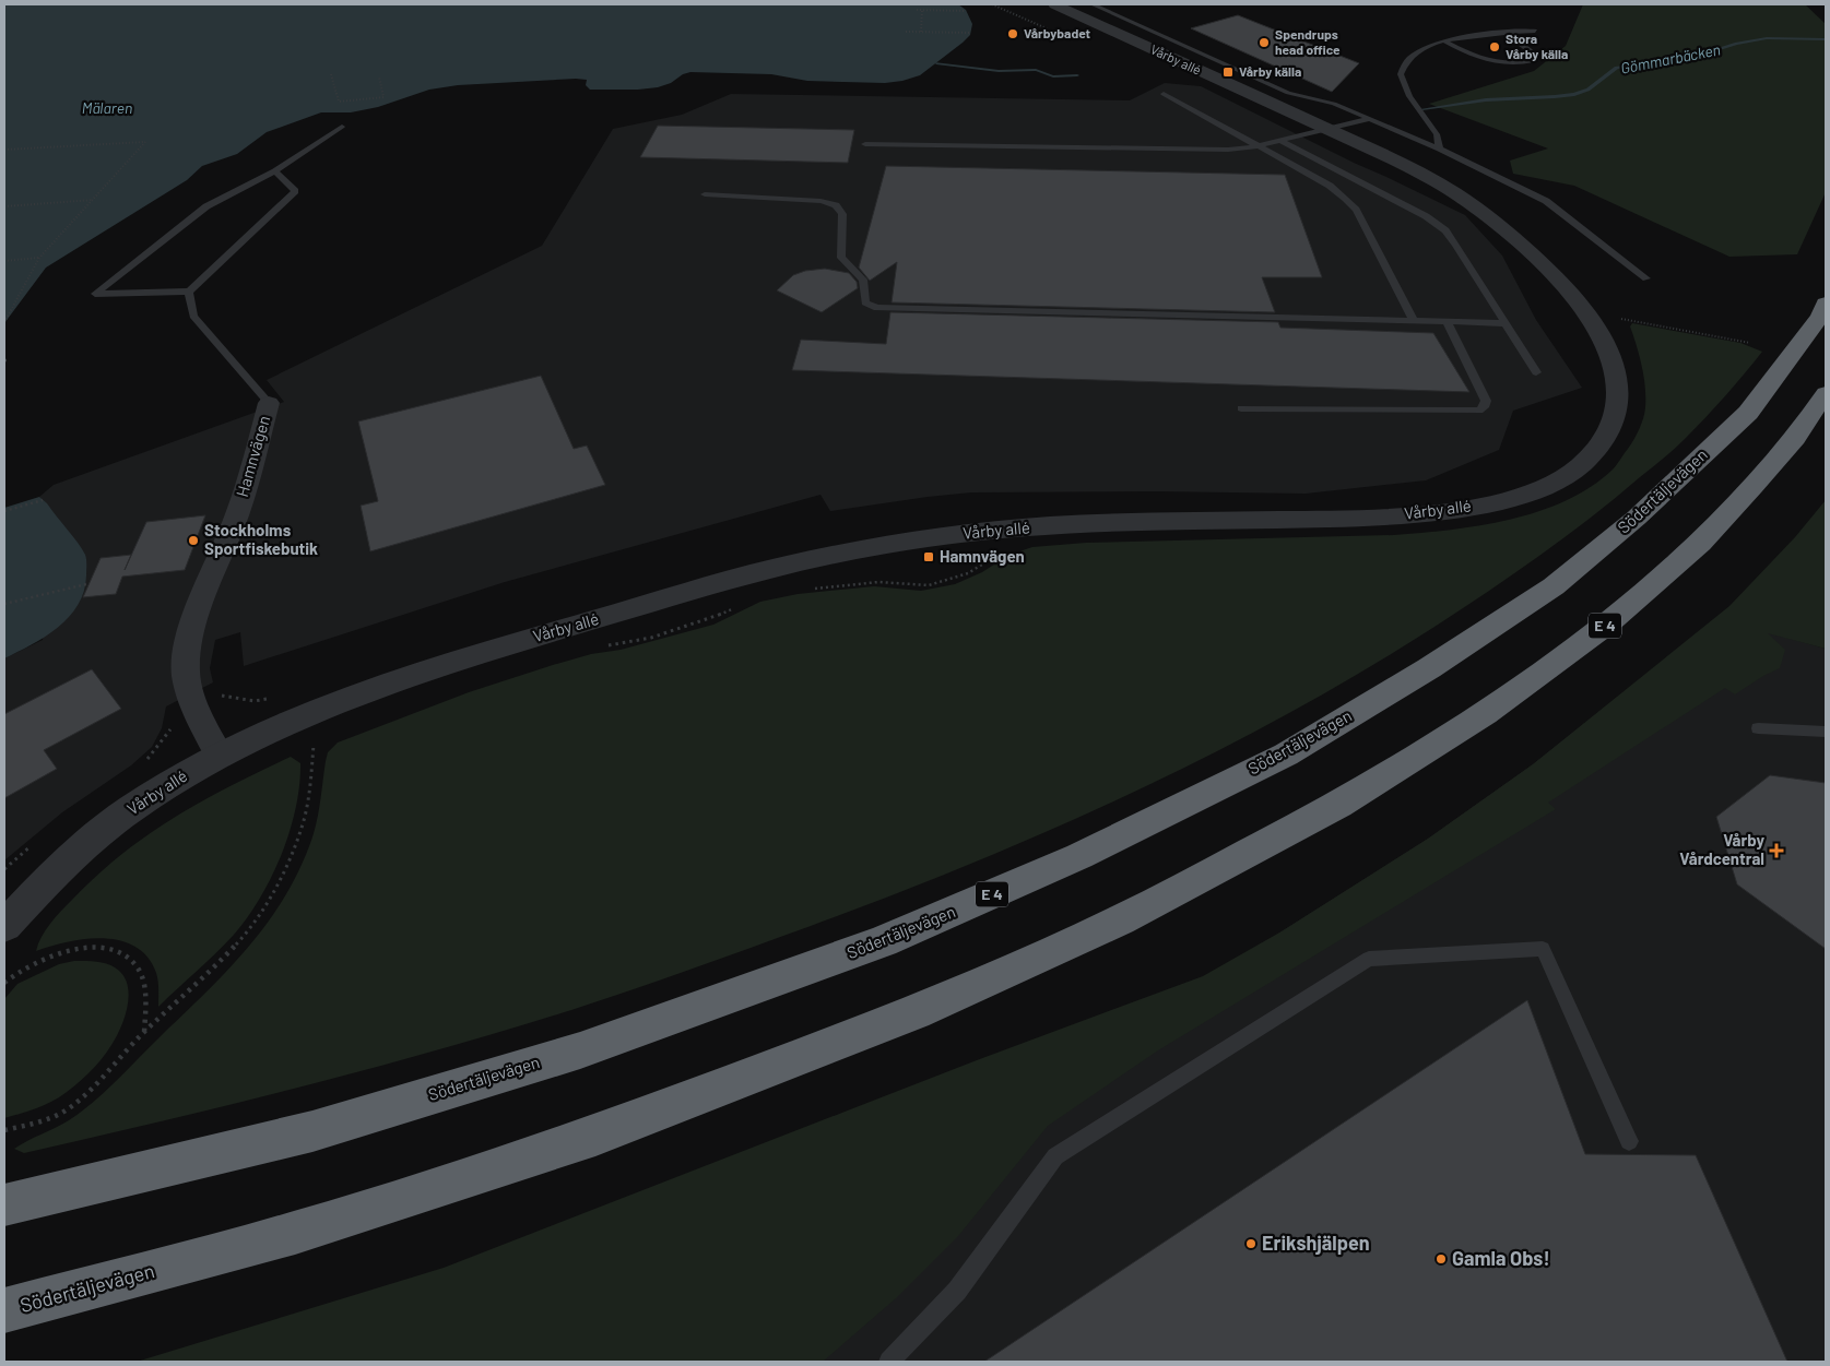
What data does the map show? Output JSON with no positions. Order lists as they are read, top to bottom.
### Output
{
  "streets": {
    "highway": ["Södertäljevägen", "E 4"],
    "street": ["Vårby allé", "Hamnvägen"]
  },
  "crossings": [
    ["Vårby allé", "Hamnvägen"]
  ],
  "water": ["Gömmarbäcken", "Mälaren"],
  "places": {
    "other": [
      "Vårbybadet",
      "Spendrups head office",
      "Stora Vårby källa",
      "Stockholms Sportfiskebutik",
      "Erikshjälpen",
      "Gamla Obs!"
    ],
    "transit": ["Vårby källa", "Hamnvägen"],
    "health": ["Vårby Vårdcentral"]
  }
}
